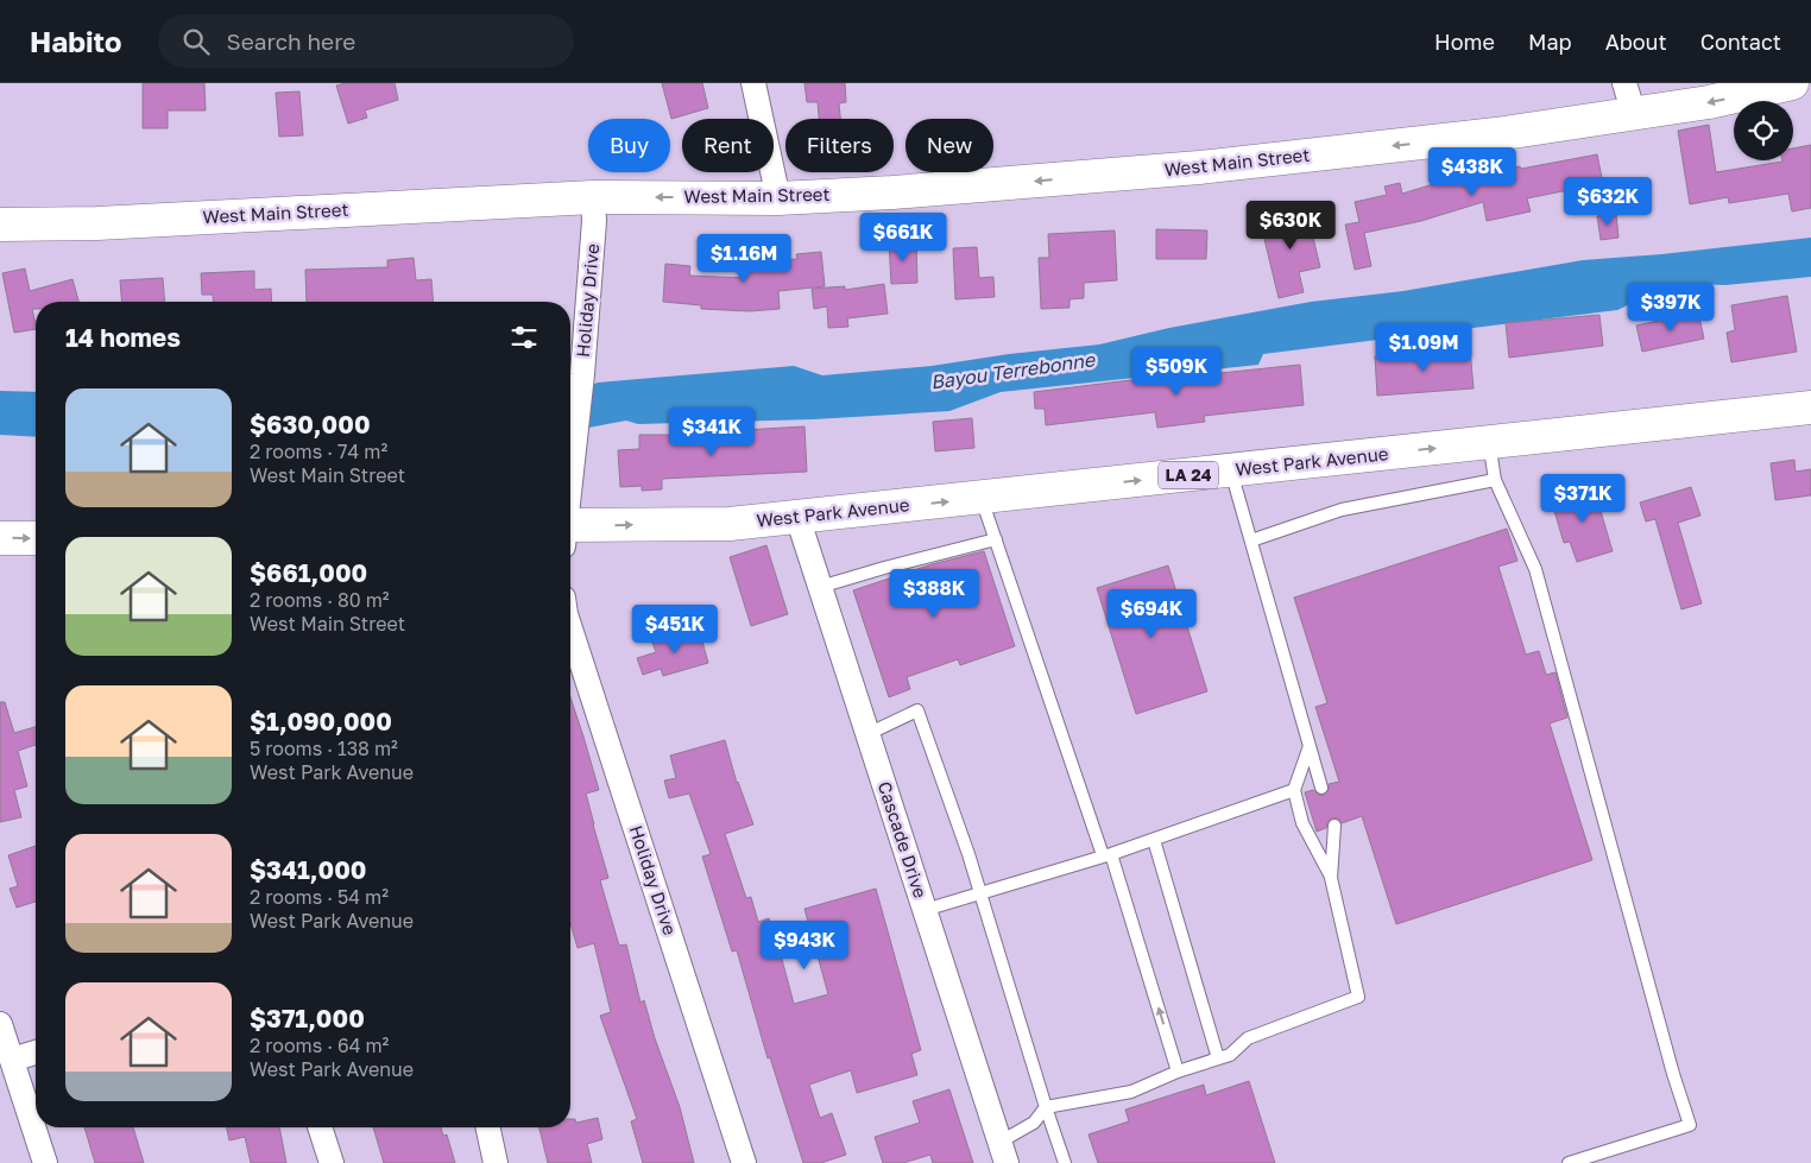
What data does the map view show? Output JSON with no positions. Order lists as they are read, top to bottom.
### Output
{
  "streets": {
    "main road": ["West Main Street", "West Park Avenue", "LA 24"],
    "street": ["Holiday Drive", "Cascade Drive"]
  },
  "crossings": [
    ["West Main Street", "Holiday Drive"],
    ["West Park Avenue", "Cascade Drive"]
  ],
  "one_way": ["West Main Street", "West Park Avenue"],
  "water": ["Bayou Terrebonne"],
  "page": {
    "header": "Habito",
    "search": "Search here",
    "nav": [
      "Home",
      "Map",
      "About",
      "Contact"
    ],
    "chip": [
      "Buy",
      "Rent",
      "Filters",
      "New"
    ],
    "price": [
      "$438K",
      "$632K",
      "$630K",
      "$661K",
      "$1.16M",
      "$397K",
      "$1.09M",
      "$509K",
      "$341K",
      "$371K",
      "$388K",
      "$694K",
      "$451K",
      "$943K"
    ],
    "heading": "14 homes",
    "list": [
      {
        "name": "$630,000",
        "note": "2 rooms · 74 m² · West Main Street"
      },
      {
        "name": "$661,000",
        "note": "2 rooms · 80 m² · West Main Street"
      },
      {
        "name": "$1,090,000",
        "note": "5 rooms · 138 m² · West Park Avenue"
      },
      {
        "name": "$341,000",
        "note": "2 rooms · 54 m² · West Park Avenue"
      },
      {
        "name": "$371,000",
        "note": "2 rooms · 64 m² · West Park Avenue"
      }
    ]
  }
}
